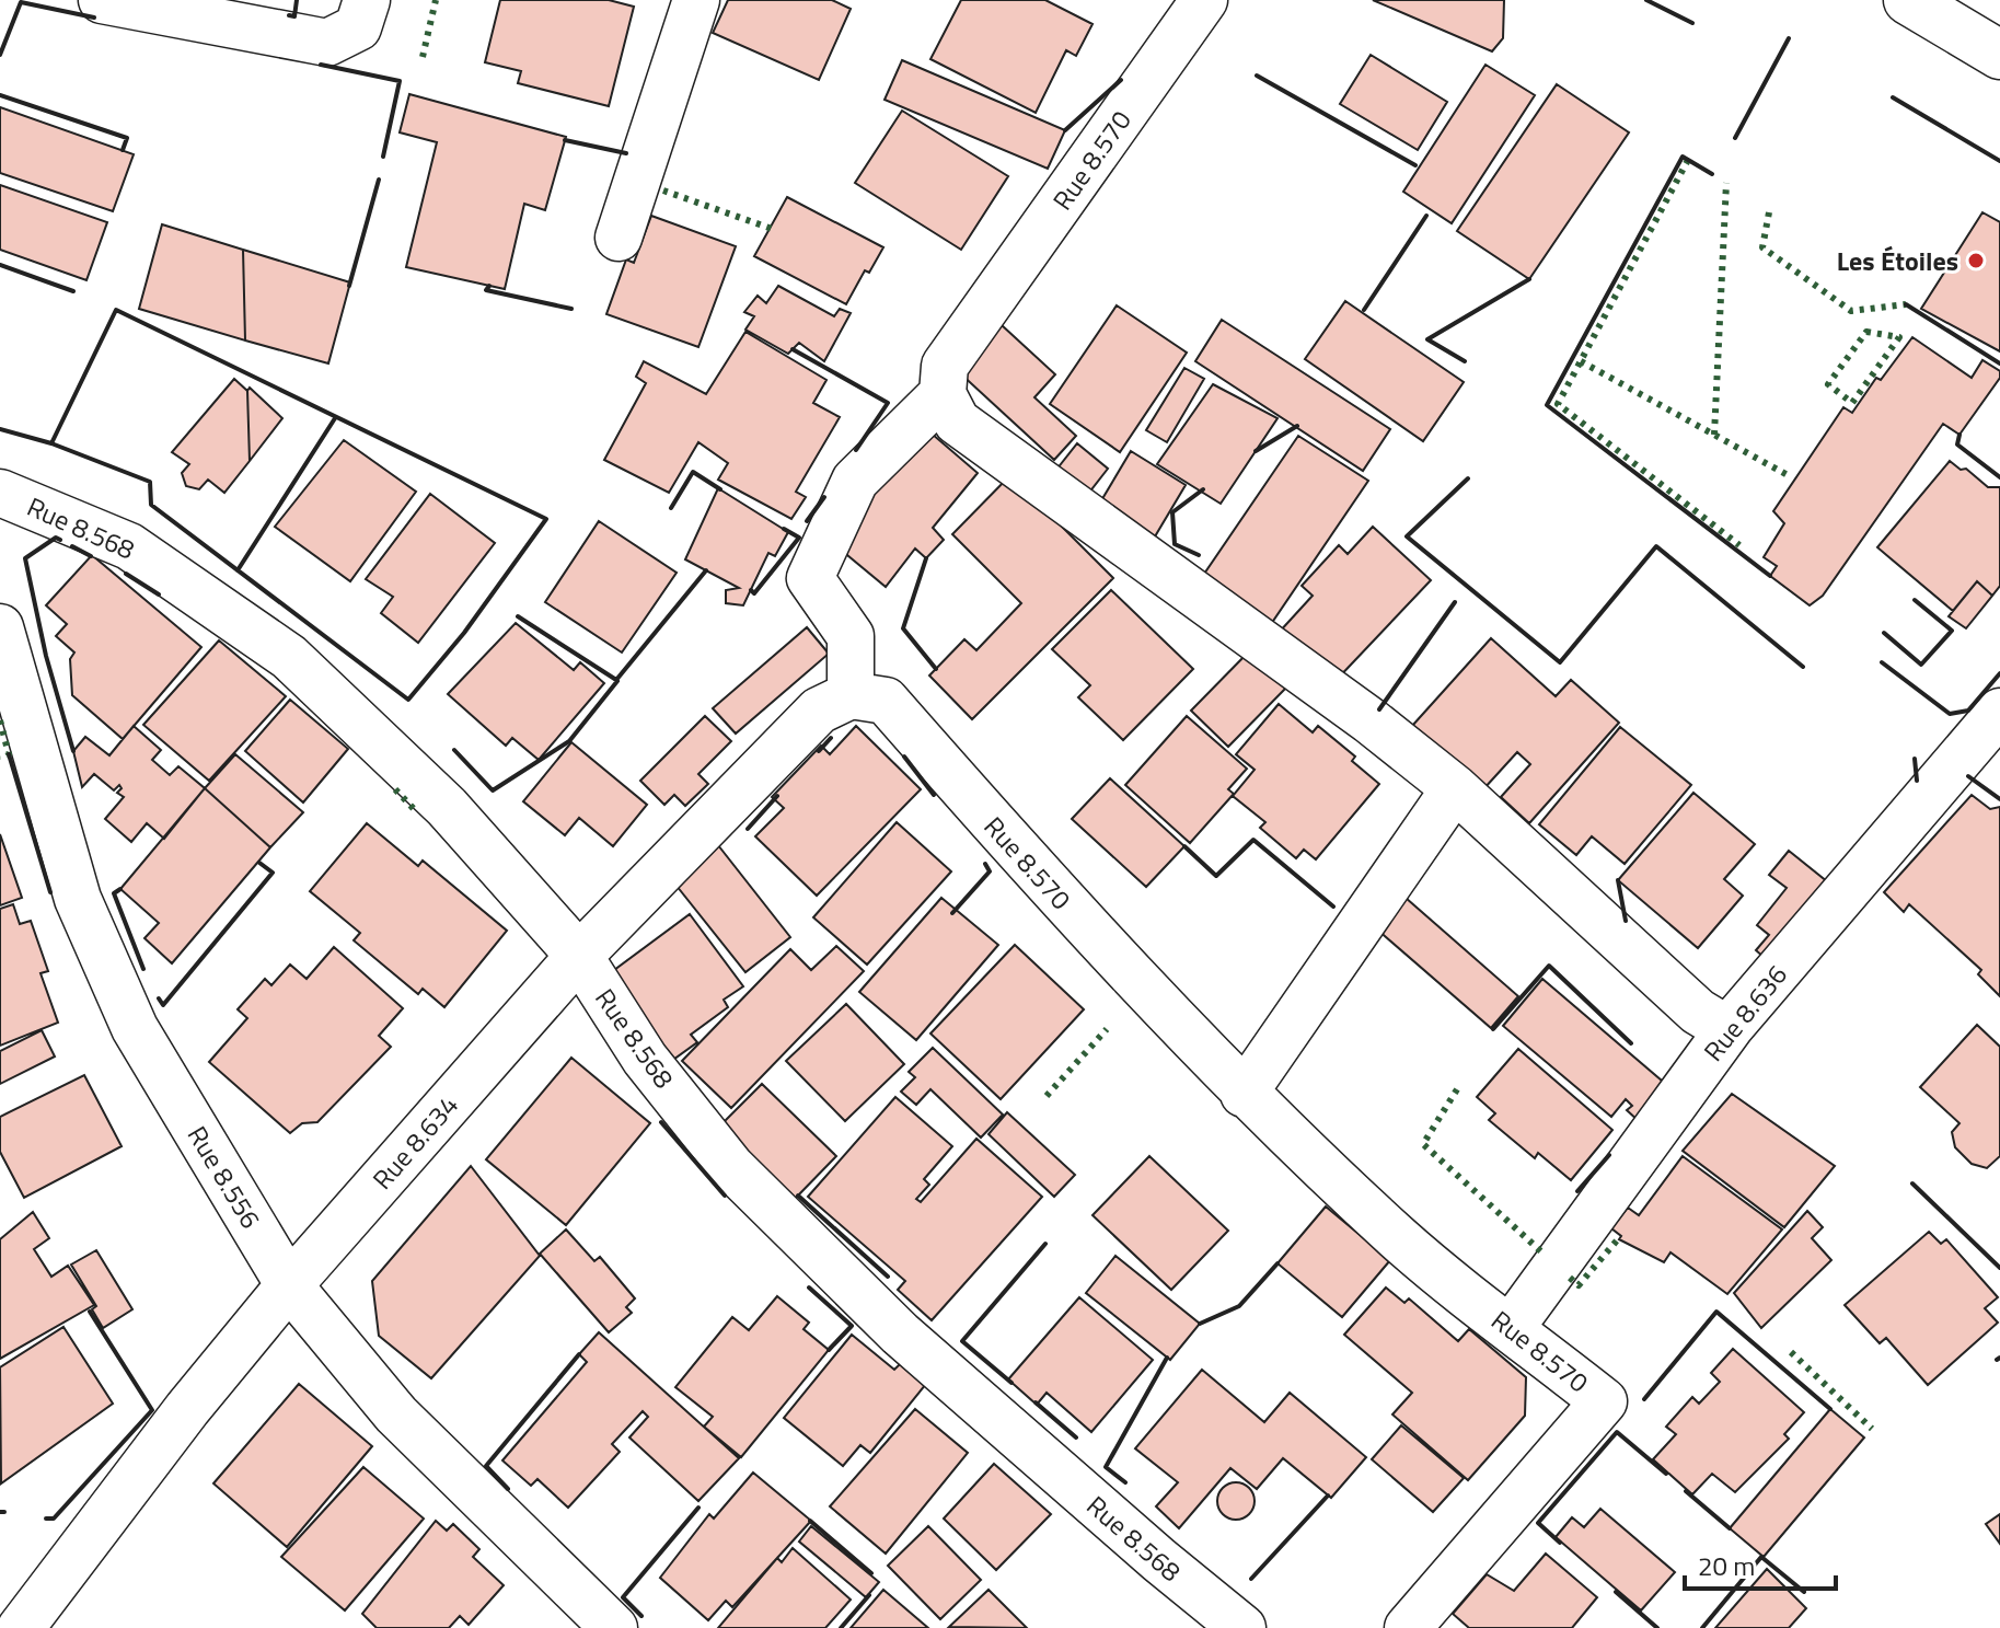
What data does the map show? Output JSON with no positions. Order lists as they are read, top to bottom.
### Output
{
  "streets": {
    "street": [
      "Rue 8.570",
      "Rue 8.568",
      "Rue 8.636",
      "Rue 8.634",
      "Rue 8.556"
    ]
  },
  "crossings": [
    ["Rue 8.570", "Rue 8.636"],
    ["Rue 8.570", "Rue 8.634"],
    ["Rue 8.568", "Rue 8.634"],
    ["Rue 8.634", "Rue 8.556"]
  ],
  "places": ["Les Étoiles"],
  "scale_bar": "20 m"
}
